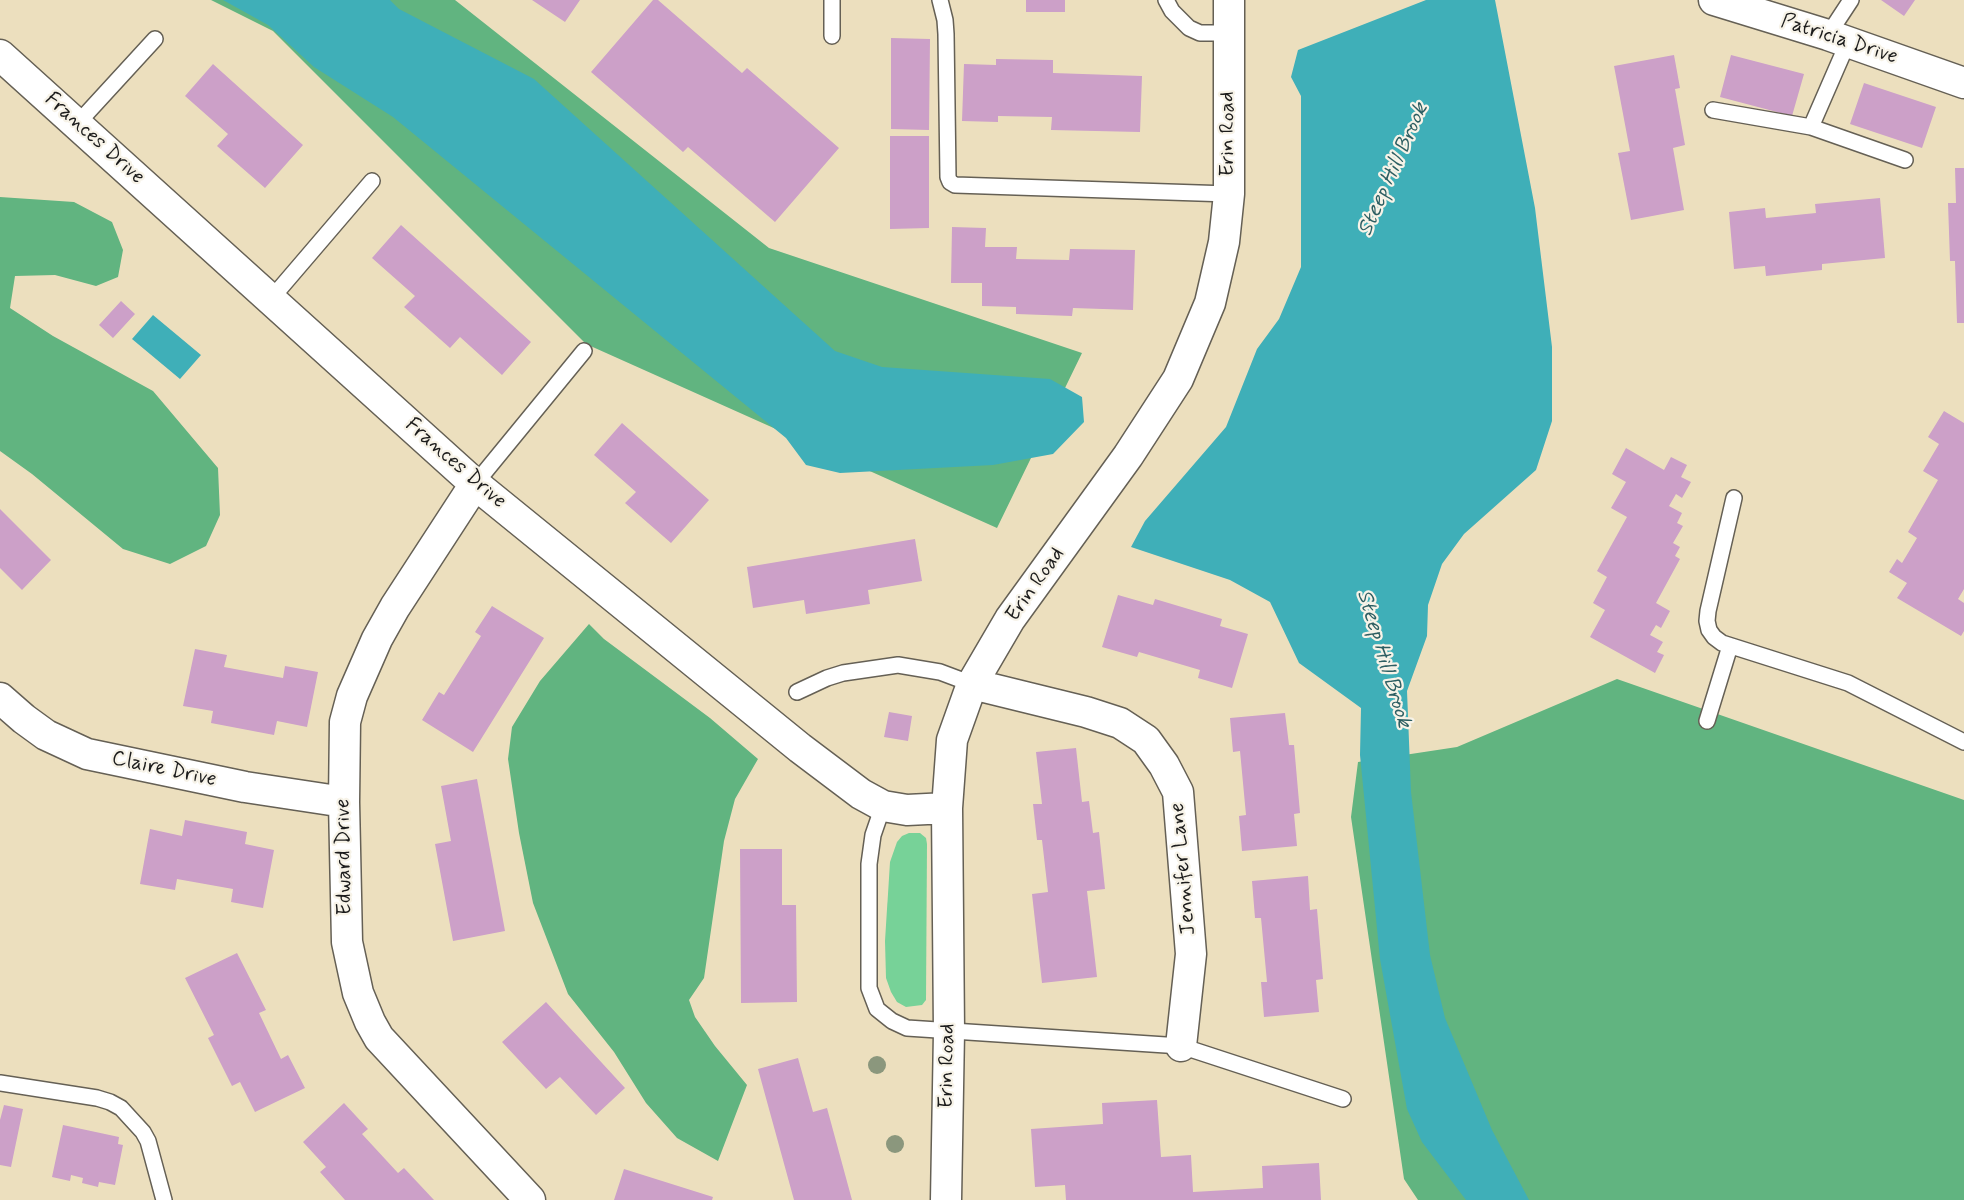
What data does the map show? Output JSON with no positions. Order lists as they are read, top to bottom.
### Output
{
  "streets": {
    "street": [
      "Patricia Drive",
      "Erin Road",
      "Frances Drive",
      "Claire Drive",
      "Edward Drive",
      "Jennifer Lane"
    ]
  },
  "crossings": [
    ["Erin Road", "Frances Drive"],
    ["Erin Road", "Jennifer Lane"],
    ["Frances Drive", "Edward Drive"],
    ["Claire Drive", "Edward Drive"]
  ],
  "water": ["Steep Hill Brook"]
}
